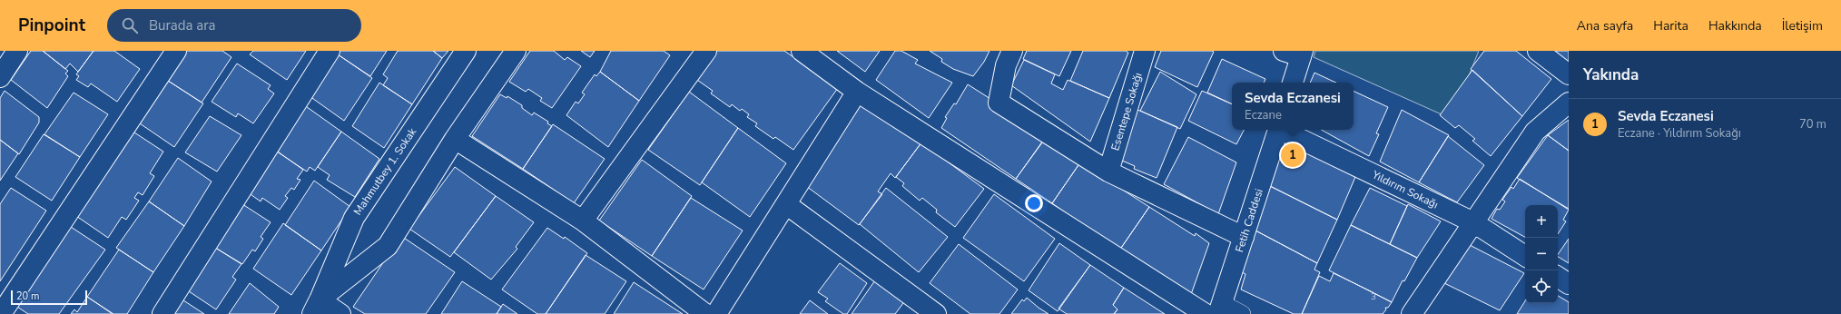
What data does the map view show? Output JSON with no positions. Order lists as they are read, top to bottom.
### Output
{
  "streets": {
    "street": [
      "Esentepe Sokağı",
      "Mahmutbey 1. Sokak",
      "Yıldırım Sokağı",
      "Fetih Caddesi"
    ]
  },
  "house_numbers": ["3"],
  "scale_bar": "20 m",
  "page": {
    "header": "Pinpoint",
    "search": "Burada ara",
    "nav": [
      "Ana sayfa",
      "Harita",
      "Hakkında",
      "İletişim"
    ],
    "heading": "Yakında",
    "popup": ["Sevda Eczanesi", "Eczane"],
    "list": [
      {
        "mark": "1",
        "name": "Sevda Eczanesi",
        "note": "Eczane · Yıldırım Sokağı",
        "value": "70 m"
      }
    ],
    "pins": "1",
    "map_buttons": ["+", "−"],
    "scale": "20 m"
  }
}
